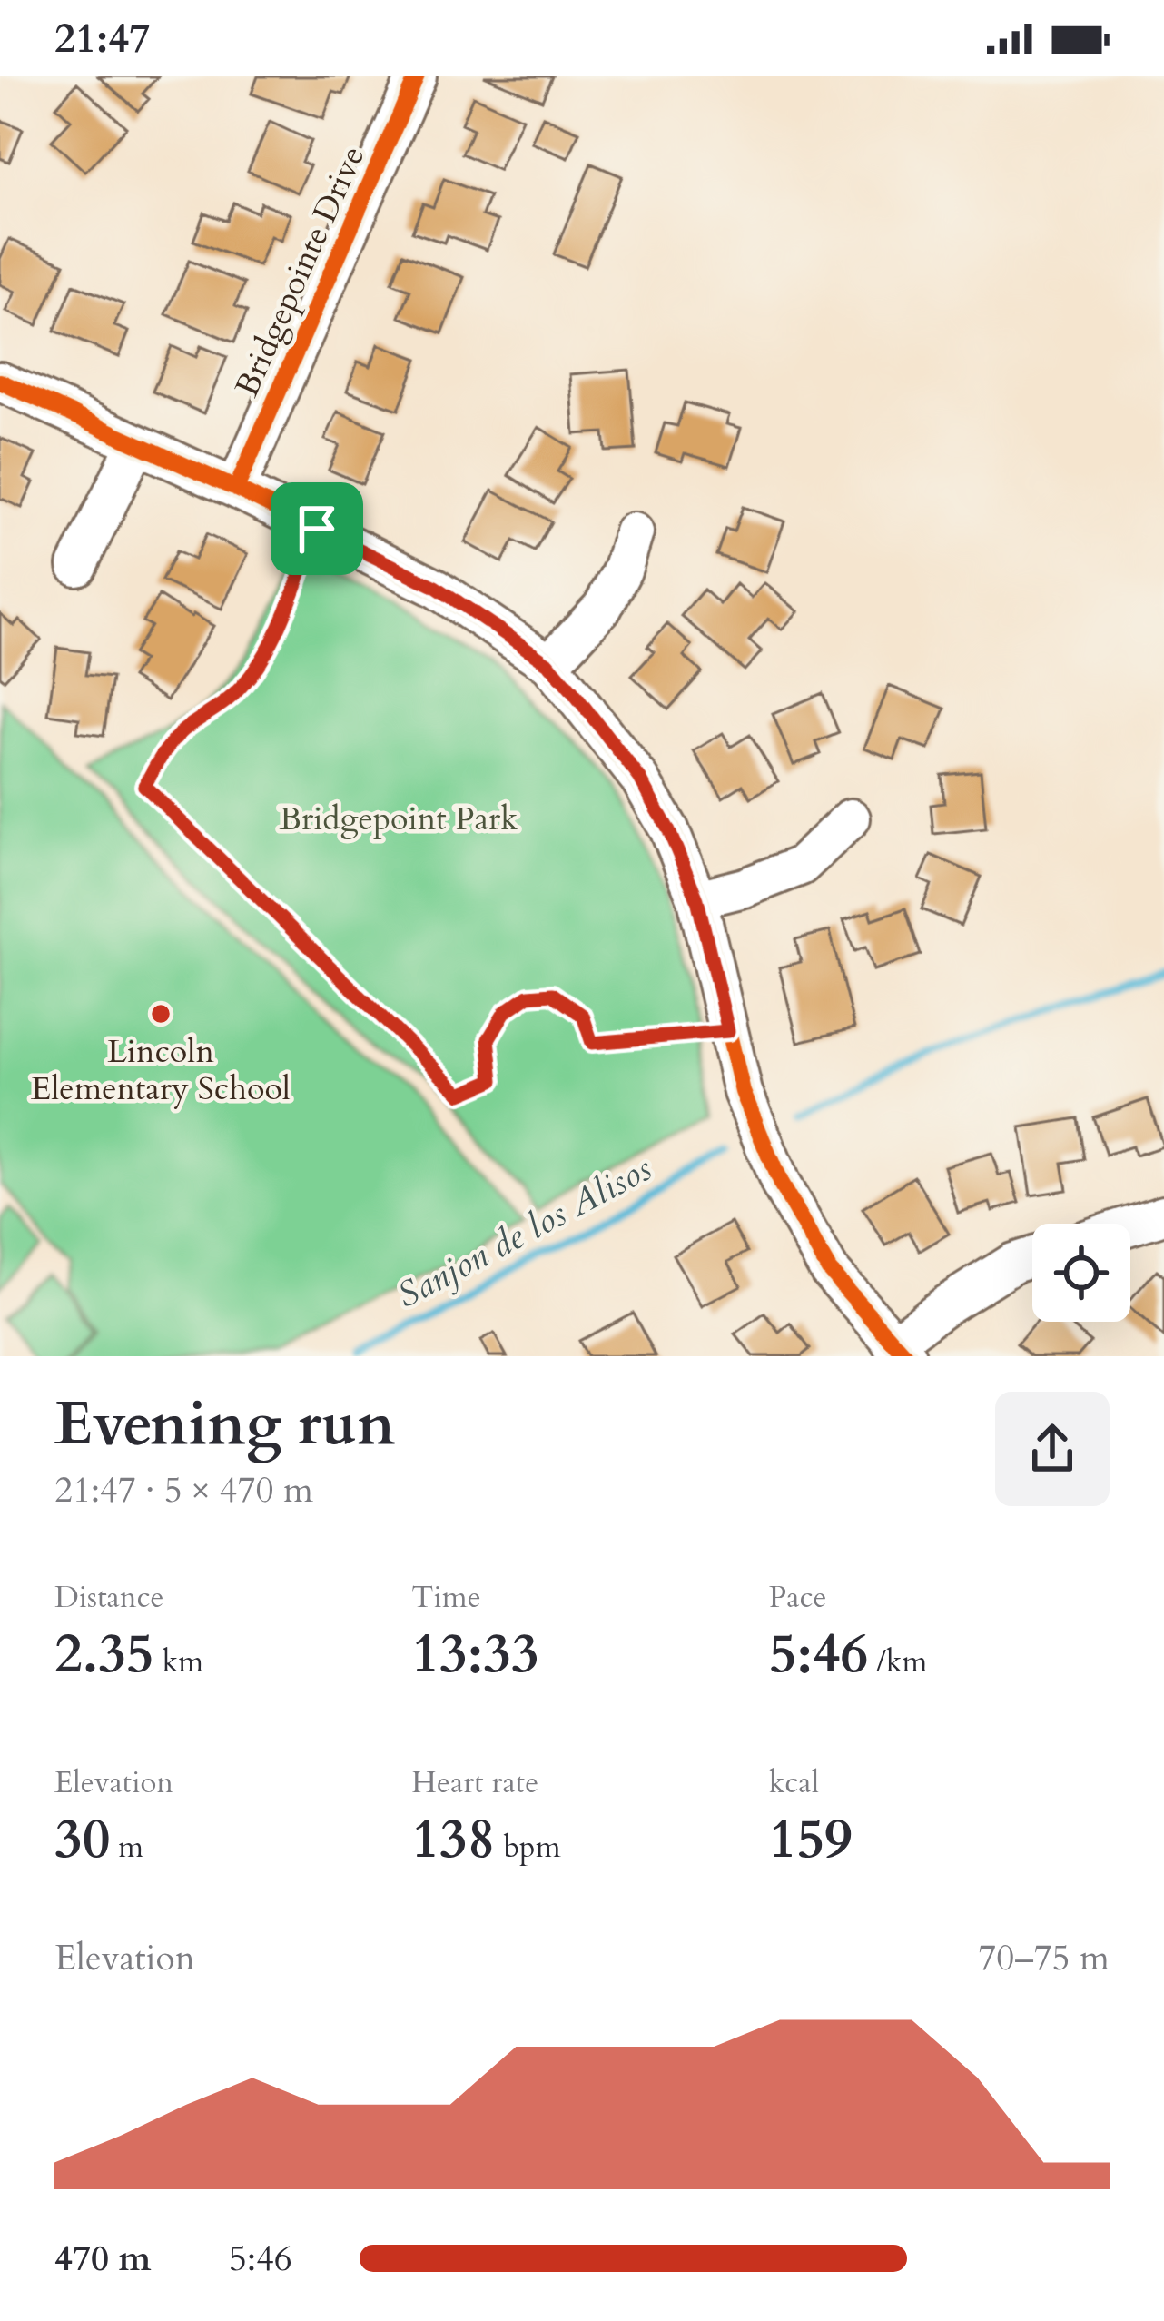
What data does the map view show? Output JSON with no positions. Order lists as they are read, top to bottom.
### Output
{
  "streets": {
    "street": ["Bridgepointe Drive"]
  },
  "water": ["Sanjon de los Alisos"],
  "parks": ["Bridgepoint Park"],
  "places": ["Lincoln Elementary School"],
  "page": {
    "status": "21:47",
    "heading": ["Evening run", "21:47 · 5 × 470 m"],
    "stats": [
      ["Distance", "2.35 km"],
      ["Time", "13:33"],
      ["Pace", "5:46 /km"],
      ["Elevation", "30 m"],
      ["Heart rate", "138 bpm"],
      ["kcal", "159"]
    ],
    "chart": ["Elevation", "70–75 m"],
    "list": [
      {
        "name": "470 m",
        "note": "5:46"
      }
    ]
  }
}
